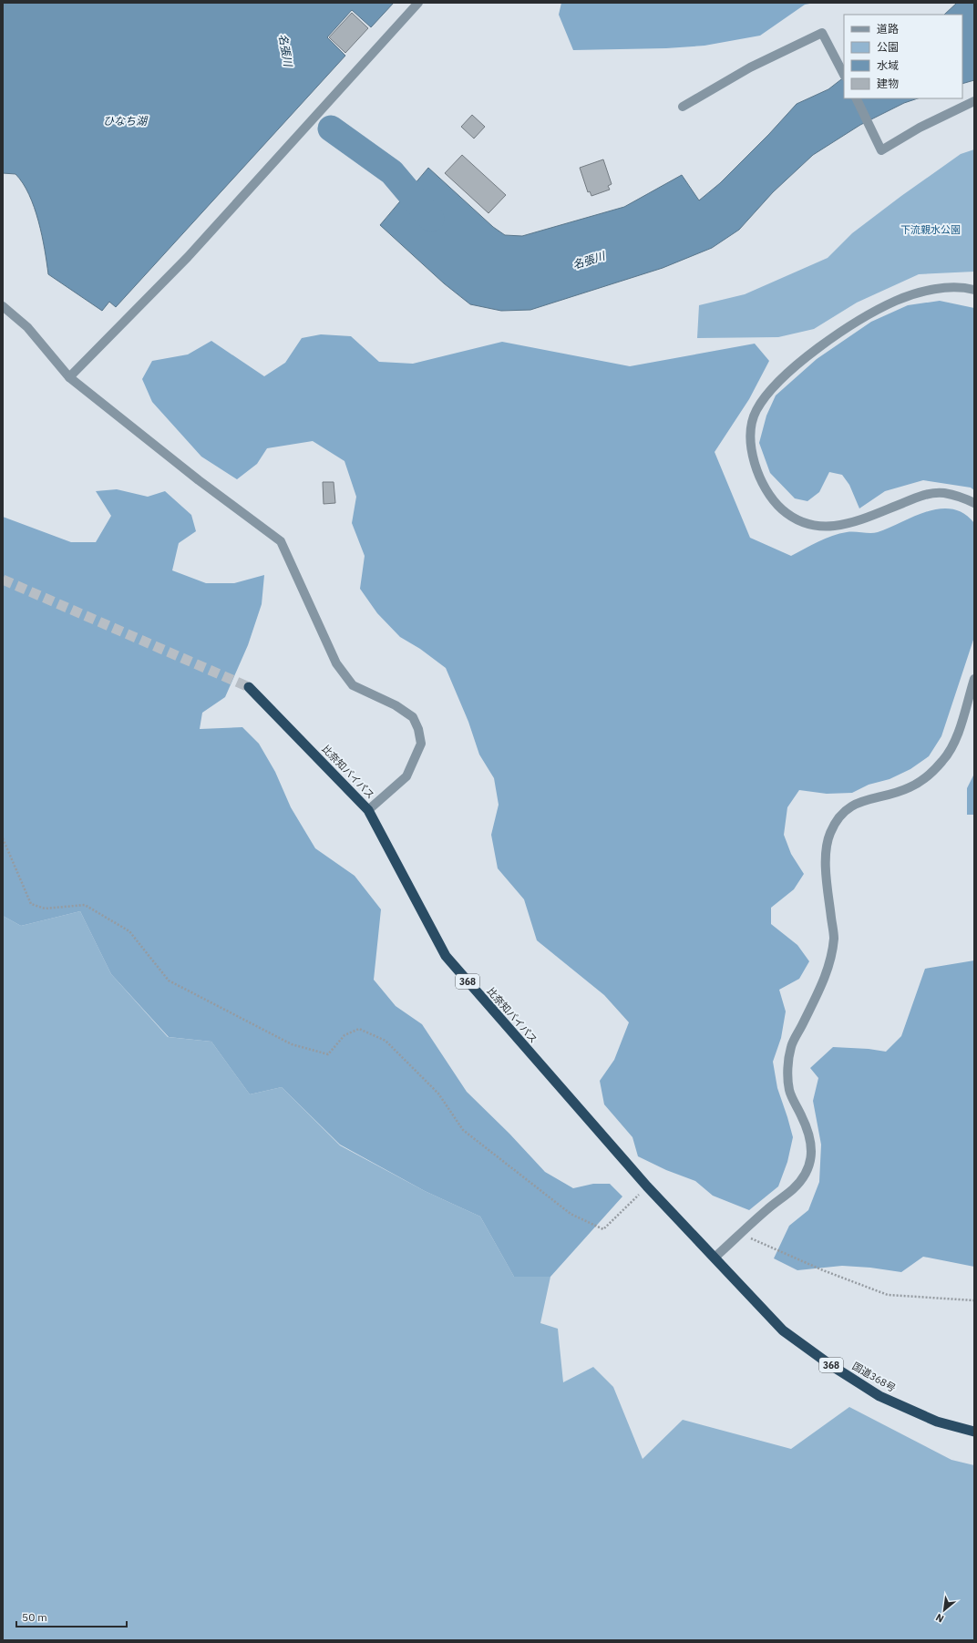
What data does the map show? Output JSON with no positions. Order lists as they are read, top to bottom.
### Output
{
  "streets": {
    "highway": ["比奈知バイパス", "368", "国道368号"]
  },
  "crossings": [
    ["比奈知バイパス", "国道368号"]
  ],
  "water": ["名張川", "ひなち湖"],
  "parks": ["下流親水公園"],
  "legend": [
    "道路",
    "公園",
    "水域",
    "建物"
  ],
  "scale_bar": "50 m",
  "north": "bottom left"
}
